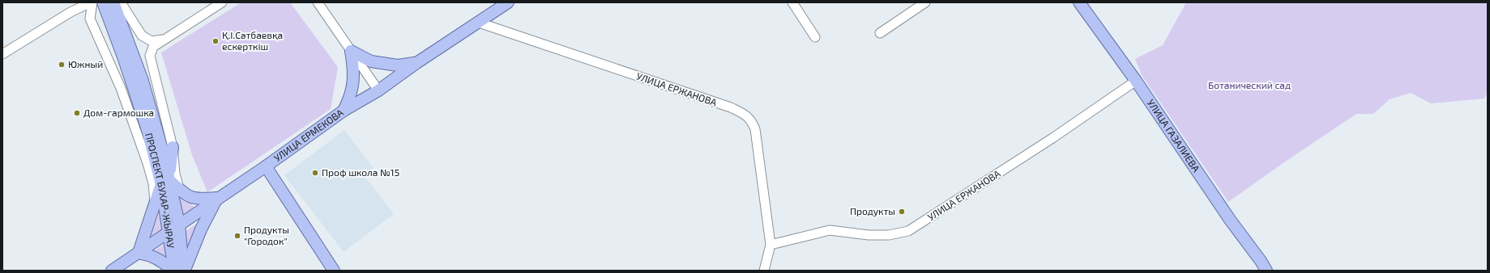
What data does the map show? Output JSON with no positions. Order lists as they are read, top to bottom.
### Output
{
  "streets": {
    "main road": ["УЛИЦА ЕРМЕКОВА", "УЛИЦА ГАЗАЛИЕВА", "ПРОСПЕКТ БУХАР-ЖЫРАУ"],
    "street": ["УЛИЦА ЕРЖАНОВА"]
  },
  "crossings": [
    ["УЛИЦА ЕРЖАНОВА", "УЛИЦА ЕРМЕКОВА"],
    ["УЛИЦА ЕРЖАНОВА", "УЛИЦА ГАЗАЛИЕВА"],
    ["УЛИЦА ЕРМЕКОВА", "ПРОСПЕКТ БУХАР-ЖЫРАУ"]
  ],
  "parks": ["Ботанический сад"],
  "places": [
    "Қ.І.Сәтбаевқа ескерткіш",
    "Южный",
    "Дом-гармошка",
    "Проф школа №15",
    "Продукты",
    "Продукты \"Городок\""
  ]
}
